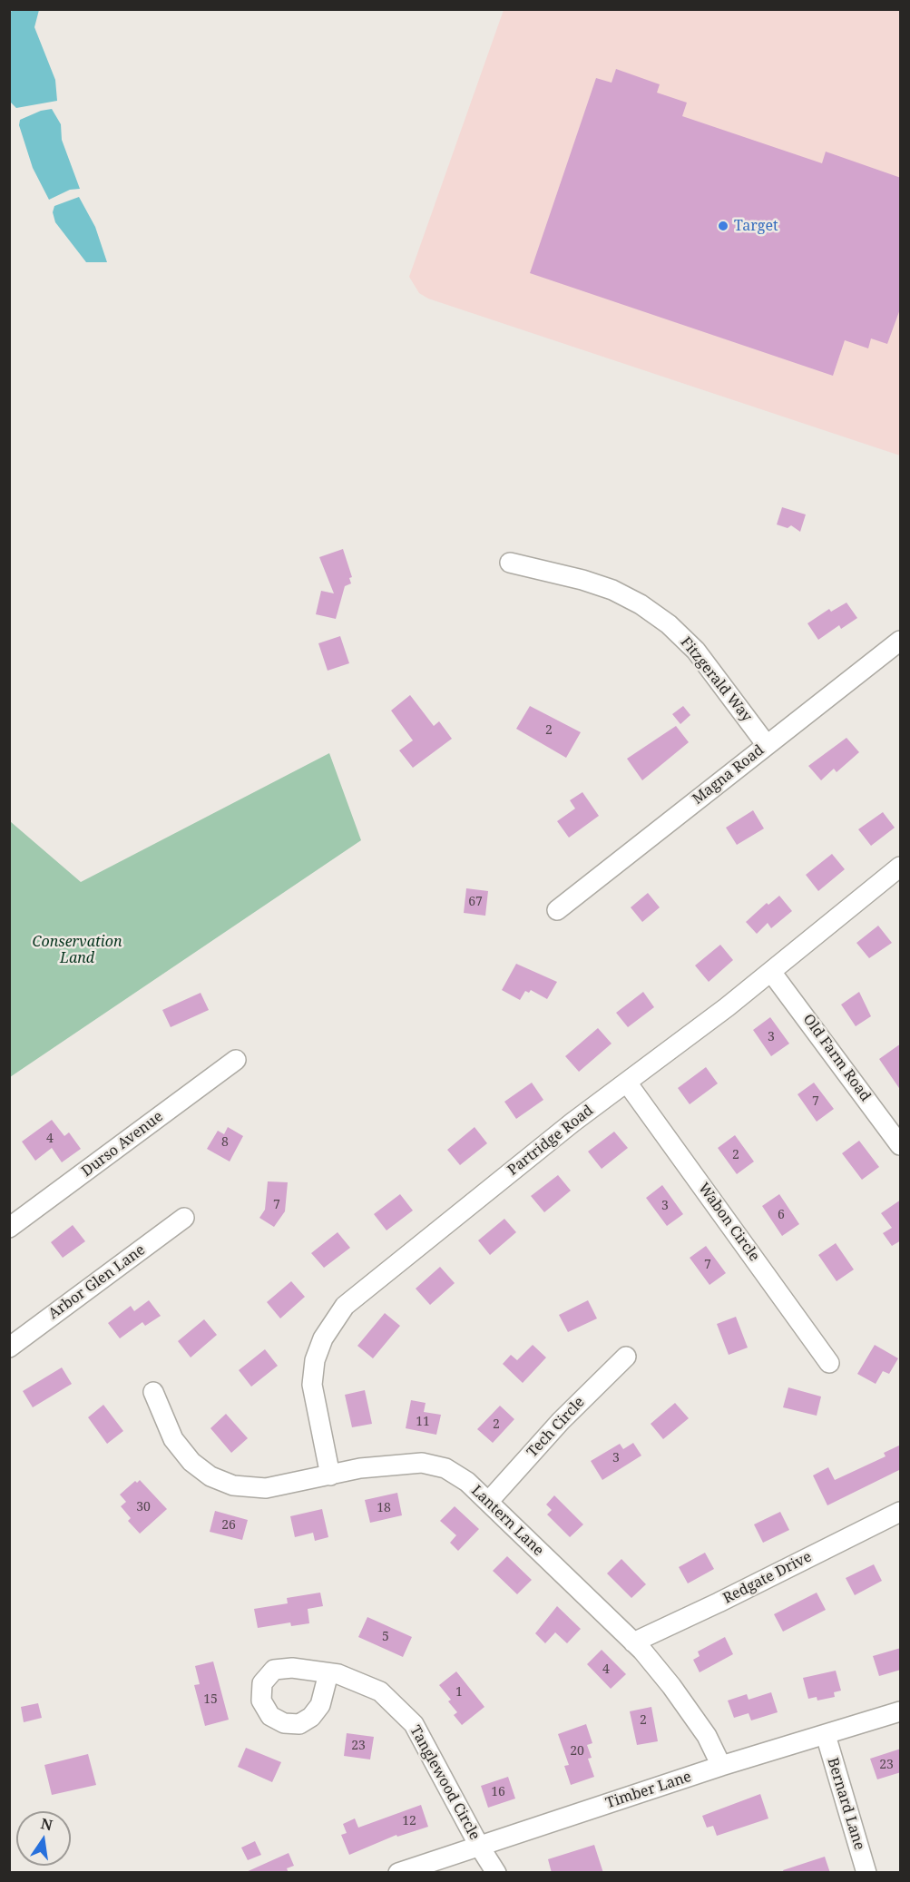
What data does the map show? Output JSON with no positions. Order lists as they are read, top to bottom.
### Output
{
  "streets": {
    "street": [
      "Fitzgerald Way",
      "Magna Road",
      "Old Farm Road",
      "Partridge Road",
      "Durso Avenue",
      "Wabon Circle",
      "Arbor Glen Lane",
      "Tech Circle",
      "Lantern Lane",
      "Redgate Drive",
      "Tanglewood Circle",
      "Timber Lane",
      "Bernard Lane"
    ]
  },
  "crossings": [
    ["Fitzgerald Way", "Magna Road"],
    ["Old Farm Road", "Partridge Road"],
    ["Partridge Road", "Wabon Circle"],
    ["Partridge Road", "Lantern Lane"],
    ["Tech Circle", "Lantern Lane"],
    ["Lantern Lane", "Redgate Drive"],
    ["Lantern Lane", "Timber Lane"],
    ["Tanglewood Circle", "Timber Lane"],
    ["Timber Lane", "Bernard Lane"]
  ],
  "parks": ["Conservation Land"],
  "places": ["Target"],
  "house_numbers": [
    "2",
    "67",
    "3",
    "7",
    "4",
    "8",
    "2",
    "7",
    "3",
    "6",
    "7",
    "11",
    "2",
    "3",
    "30",
    "18",
    "26",
    "5",
    "4",
    "1",
    "15",
    "2",
    "23",
    "20",
    "23",
    "16",
    "12"
  ],
  "north": "top"
}
